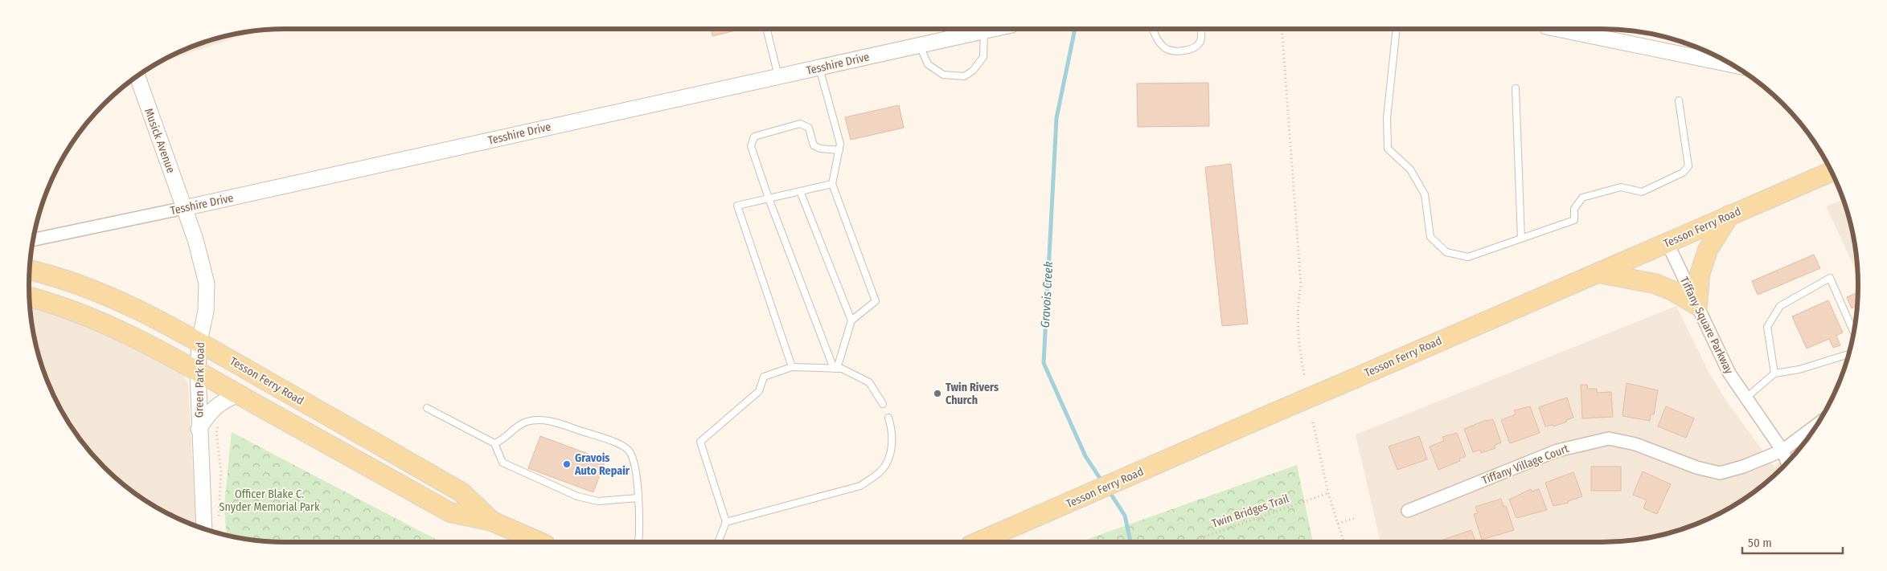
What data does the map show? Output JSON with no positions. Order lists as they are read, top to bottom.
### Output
{
  "streets": {
    "main road": ["Tesson Ferry Road"],
    "street": [
      "Tesshire Drive",
      "Musick Avenue",
      "Tiffany Square Parkway",
      "Green Park Road",
      "Tiffany Village Court"
    ],
    "path": ["Twin Bridges Trail"]
  },
  "crossings": [
    ["Tesshire Drive", "Musick Avenue"],
    ["Tesshire Drive", "Green Park Road"],
    ["Musick Avenue", "Green Park Road"],
    ["Tesson Ferry Road", "Tiffany Square Parkway"],
    ["Tesson Ferry Road", "Green Park Road"],
    ["Tiffany Square Parkway", "Tiffany Village Court"]
  ],
  "water": ["Gravois Creek"],
  "parks": ["Officer Blake C. Snyder Memorial Park"],
  "places": ["Twin Rivers Church", "Gravois Auto Repair"],
  "scale_bar": "50 m"
}
